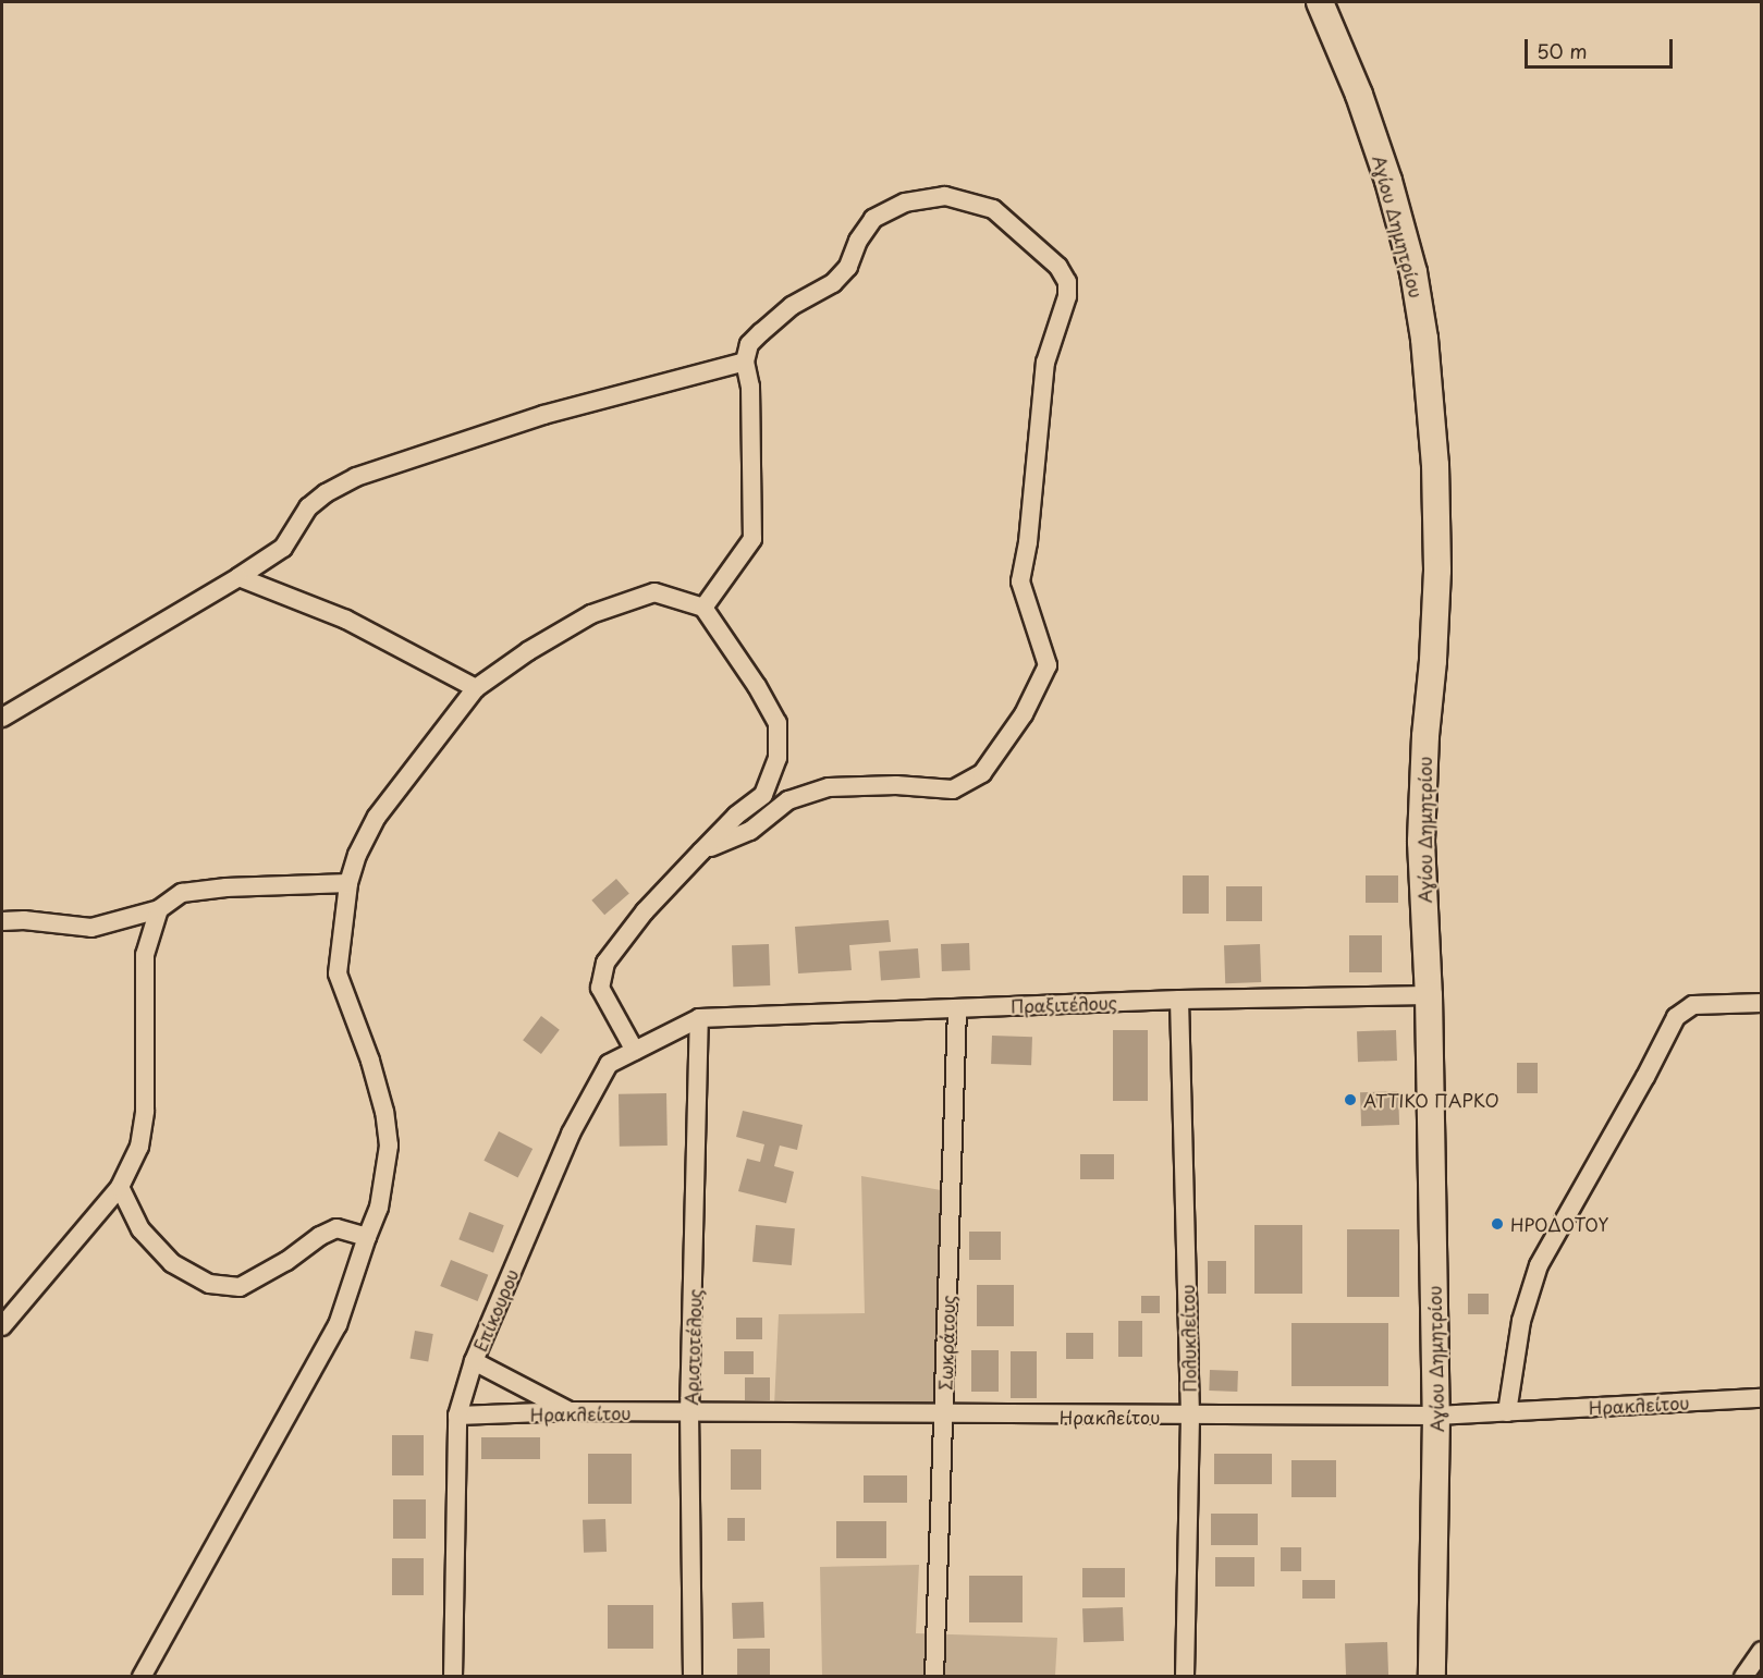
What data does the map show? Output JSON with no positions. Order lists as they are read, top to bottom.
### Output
{
  "streets": {
    "street": [
      "Αγίου Δημητρίου",
      "Πραξιτέλους",
      "Επίκουρου",
      "Πολυκλείτου",
      "Σωκράτους",
      "Αριστοτέλους",
      "Ηρακλείτου"
    ]
  },
  "crossings": [
    ["Αγίου Δημητρίου", "Πραξιτέλους"],
    ["Αγίου Δημητρίου", "Ηρακλείτου"],
    ["Πραξιτέλους", "Επίκουρου"],
    ["Πραξιτέλους", "Πολυκλείτου"],
    ["Πραξιτέλους", "Σωκράτους"],
    ["Πραξιτέλους", "Αριστοτέλους"],
    ["Επίκουρου", "Αριστοτέλους"],
    ["Επίκουρου", "Ηρακλείτου"],
    ["Πολυκλείτου", "Ηρακλείτου"],
    ["Σωκράτους", "Ηρακλείτου"],
    ["Αριστοτέλους", "Ηρακλείτου"]
  ],
  "places": ["ΑΤΤΙΚΟ ΠΑΡΚΟ", "ΗΡΟΔΟΤΟΥ"],
  "scale_bar": "50 m"
}
